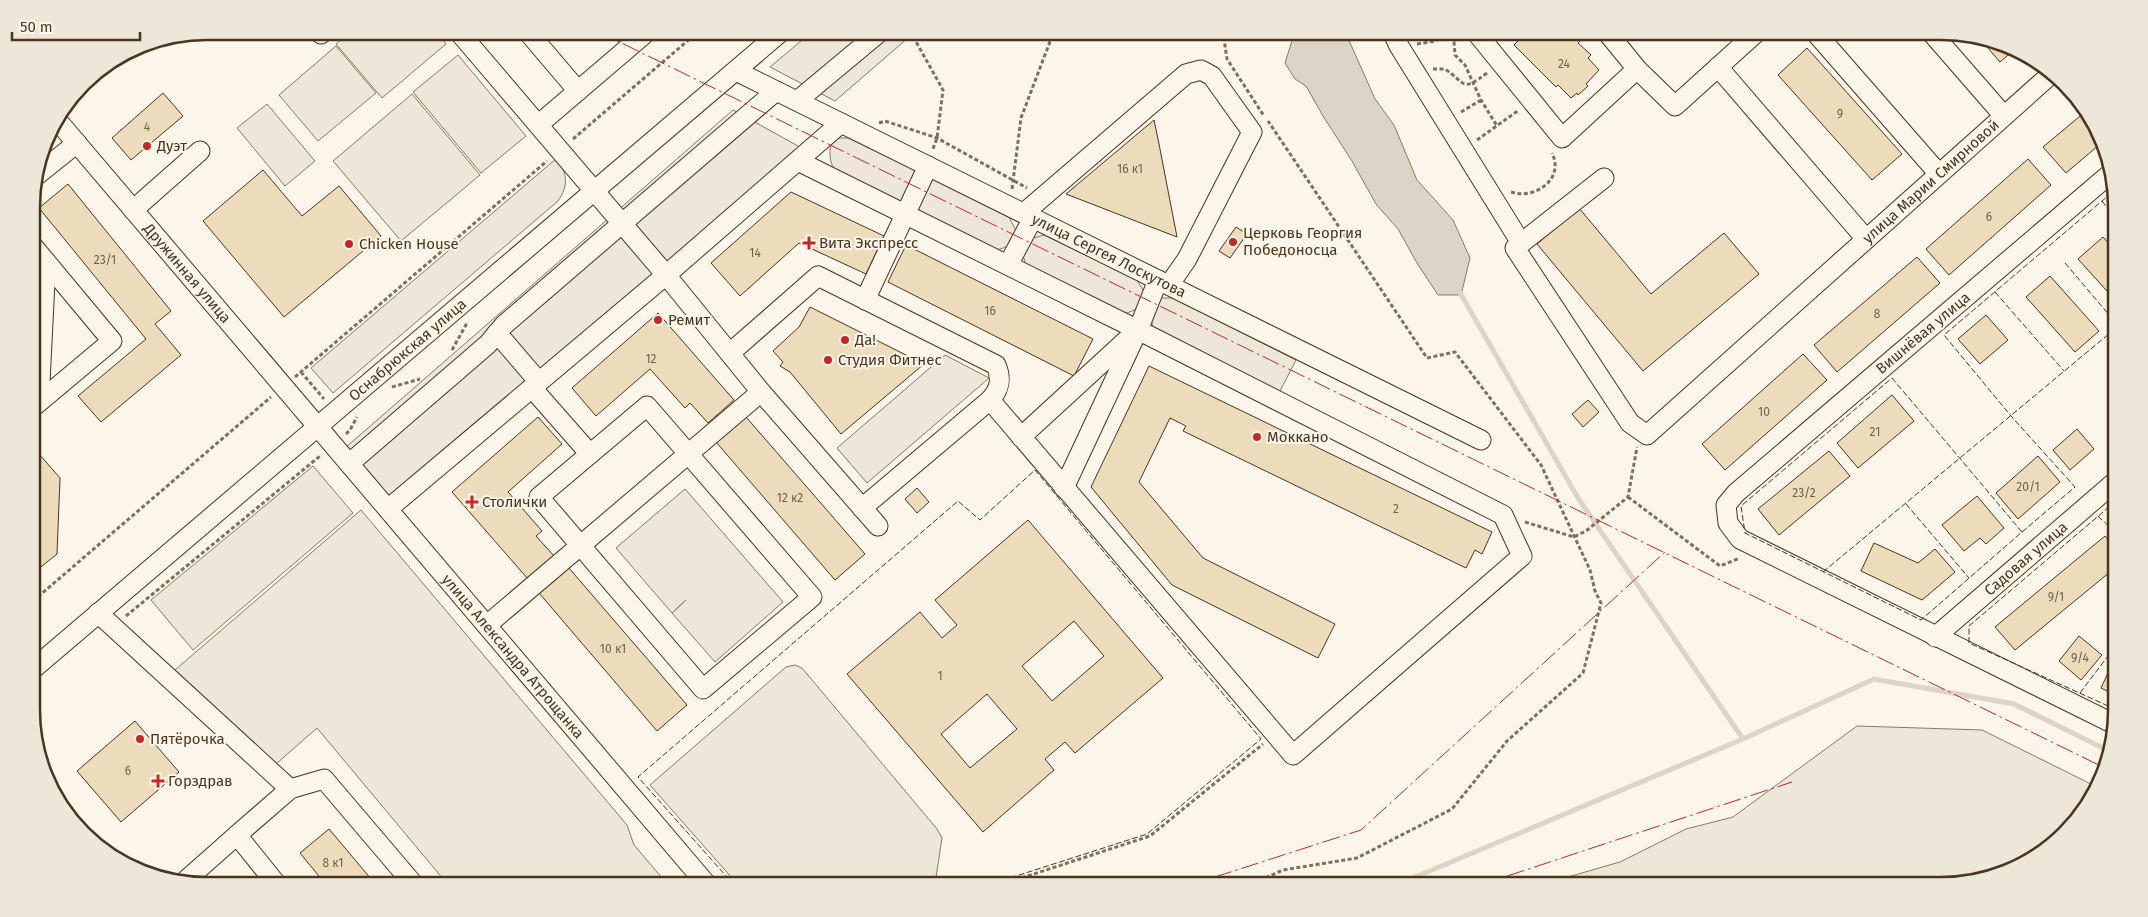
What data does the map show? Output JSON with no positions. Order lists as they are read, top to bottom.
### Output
{
  "streets": {
    "street": [
      "улица Марии Смирновой",
      "улица Сергея Лоскутова",
      "Дружинная улица",
      "Вишнёвая улица",
      "Оснабрюкская улица",
      "Садовая улица",
      "улица Александра Атрощанка"
    ]
  },
  "crossings": [
    ["улица Сергея Лоскутова", "Оснабрюкская улица"],
    ["Дружинная улица", "Оснабрюкская улица"],
    ["Дружинная улица", "улица Александра Атрощанка"],
    ["Оснабрюкская улица", "улица Александра Атрощанка"]
  ],
  "places": {
    "other": [
      "Дуэт",
      "Церковь Георгия Победоносца",
      "Chicken House",
      "Ремит",
      "Да!",
      "Студия Фитнес",
      "Моккано",
      "Пятёрочка"
    ],
    "health": ["Вита Экспресс", "Столички", "Горздрав"]
  },
  "house_numbers": [
    "24",
    "9",
    "4",
    "16 к1",
    "6",
    "14",
    "23/1",
    "16",
    "8",
    "12",
    "10",
    "21",
    "20/1",
    "23/2",
    "12 к2",
    "2",
    "9/1",
    "10 к1",
    "9/4",
    "1",
    "6",
    "8 к1"
  ],
  "scale_bar": "50 m"
}
